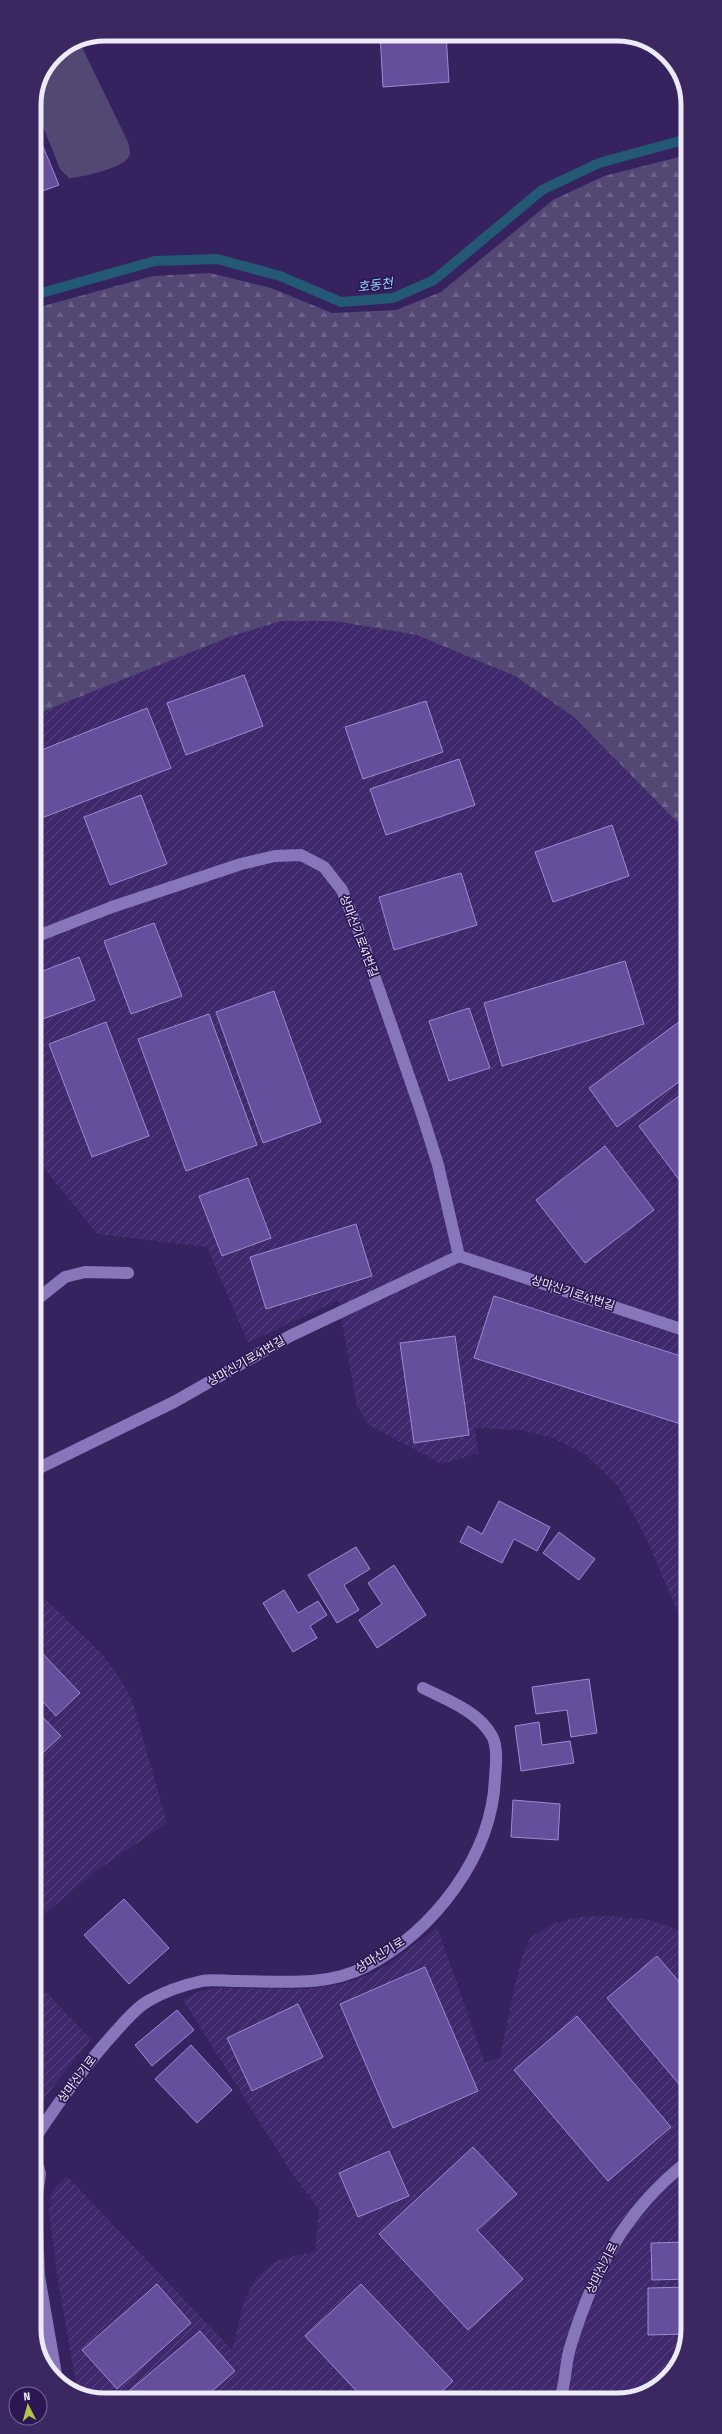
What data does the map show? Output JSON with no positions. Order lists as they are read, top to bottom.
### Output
{
  "streets": {
    "street": ["상마신기로41번길", "상마신기로"]
  },
  "water": ["호동천"],
  "north": "top"
}
